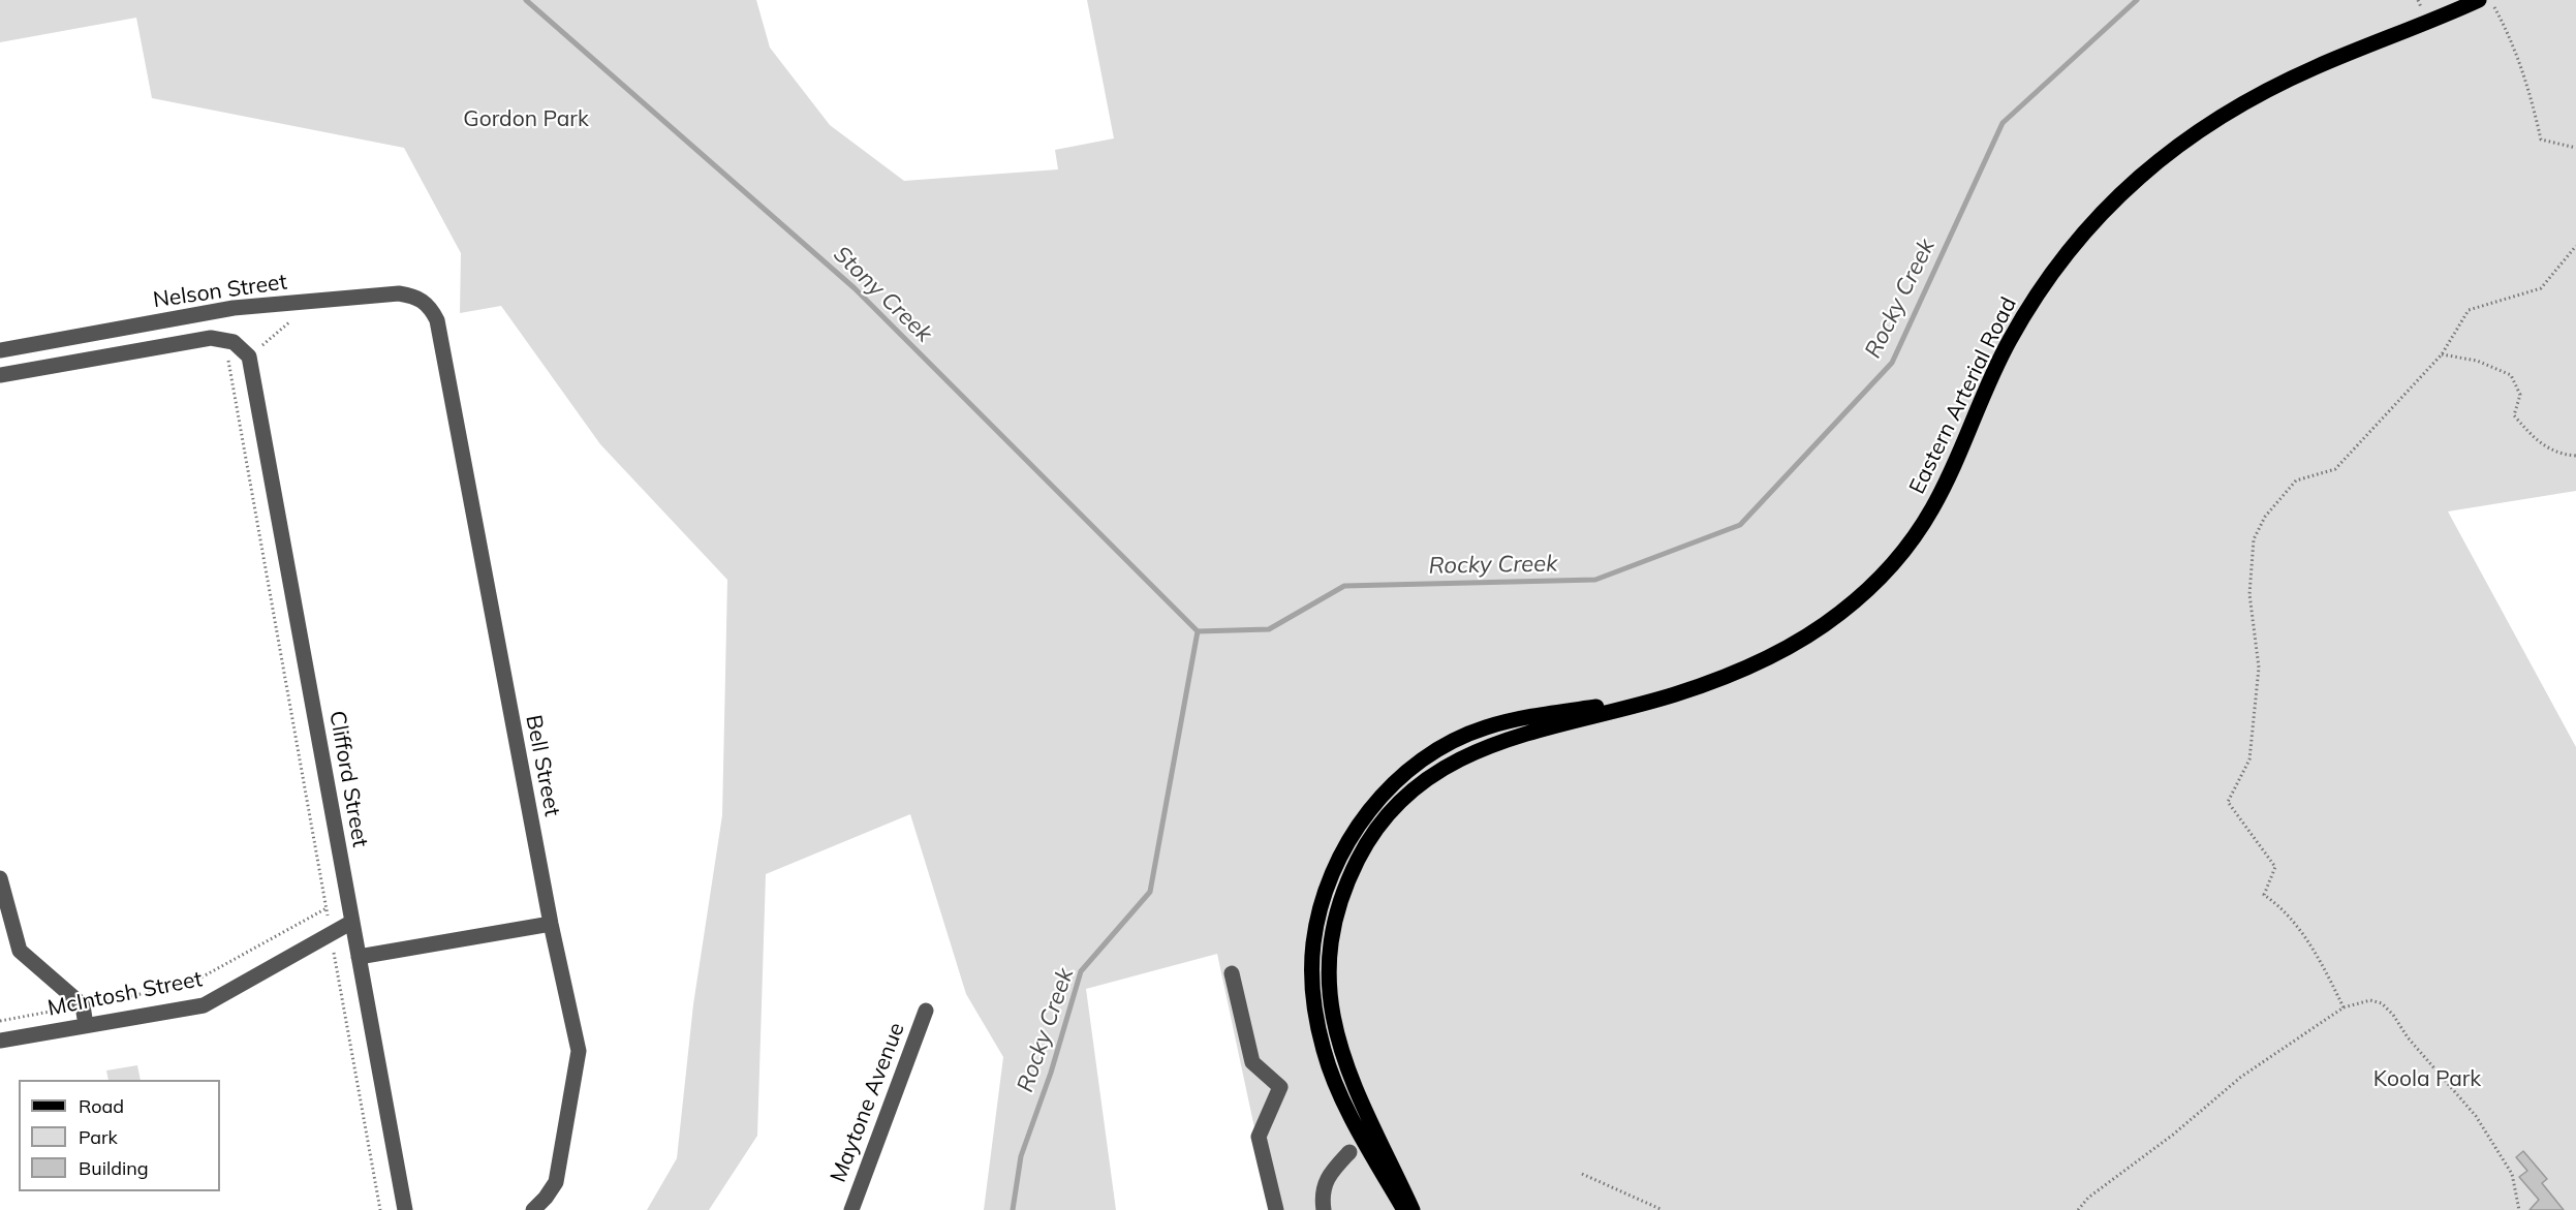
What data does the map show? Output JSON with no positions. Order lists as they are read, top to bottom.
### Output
{
  "streets": {
    "main road": ["Eastern Arterial Road"],
    "street": [
      "Nelson Street",
      "Bell Street",
      "Clifford Street",
      "McIntosh Street",
      "Maytone Avenue"
    ]
  },
  "crossings": [
    ["Nelson Street", "Bell Street"],
    ["Nelson Street", "Clifford Street"],
    ["Clifford Street", "McIntosh Street"]
  ],
  "water": ["Stony Creek", "Rocky Creek"],
  "parks": ["Gordon Park", "Koola Park"],
  "legend": ["Road", "Park", "Building"]
}
